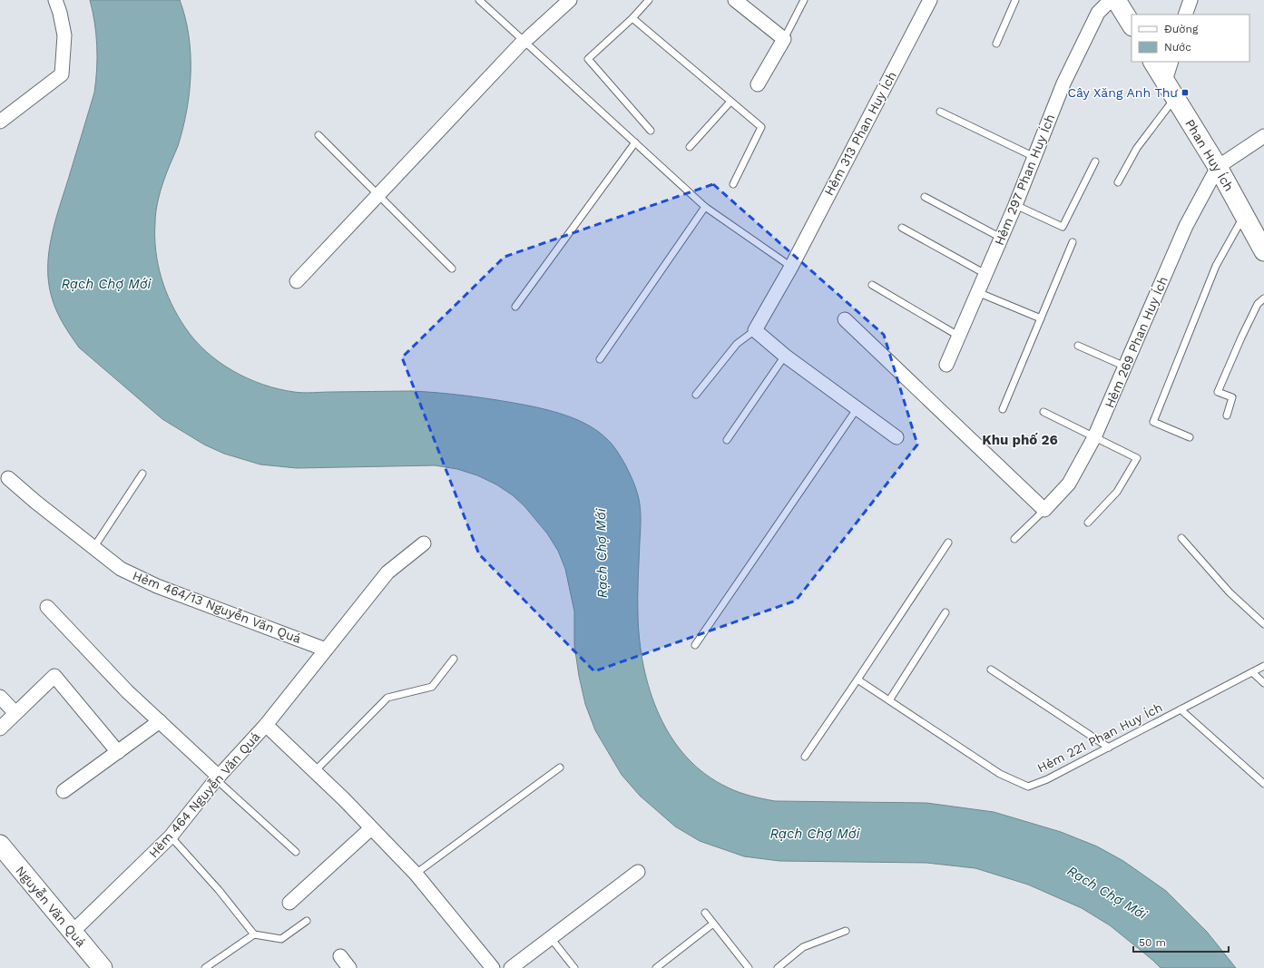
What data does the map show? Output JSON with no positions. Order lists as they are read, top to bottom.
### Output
{
  "streets": {
    "main road": ["Phan Huy Ích", "Nguyễn Văn Quá"],
    "street": [
      "Hẻm 313 Phan Huy Ích",
      "Hẻm 297 Phan Huy Ích",
      "Hẻm 269 Phan Huy Ích",
      "Hẻm 464/13 Nguyễn Văn Quá",
      "Hẻm 464 Nguyễn Văn Quá"
    ],
    "lane": ["Hẻm 221 Phan Huy Ích"]
  },
  "crossings": [
    ["Phan Huy Ích", "Hẻm 269 Phan Huy Ích"],
    ["Hẻm 464/13 Nguyễn Văn Quá", "Hẻm 464 Nguyễn Văn Quá"],
    ["Hẻm 464 Nguyễn Văn Quá", "Nguyễn Văn Quá"]
  ],
  "districts": ["Khu phố 26"],
  "water": ["Rạch Chợ Mới"],
  "places": {
    "transit": ["Cây Xăng Anh Thư"]
  },
  "legend": ["Đường", "Nước"],
  "scale_bar": "50 m"
}
